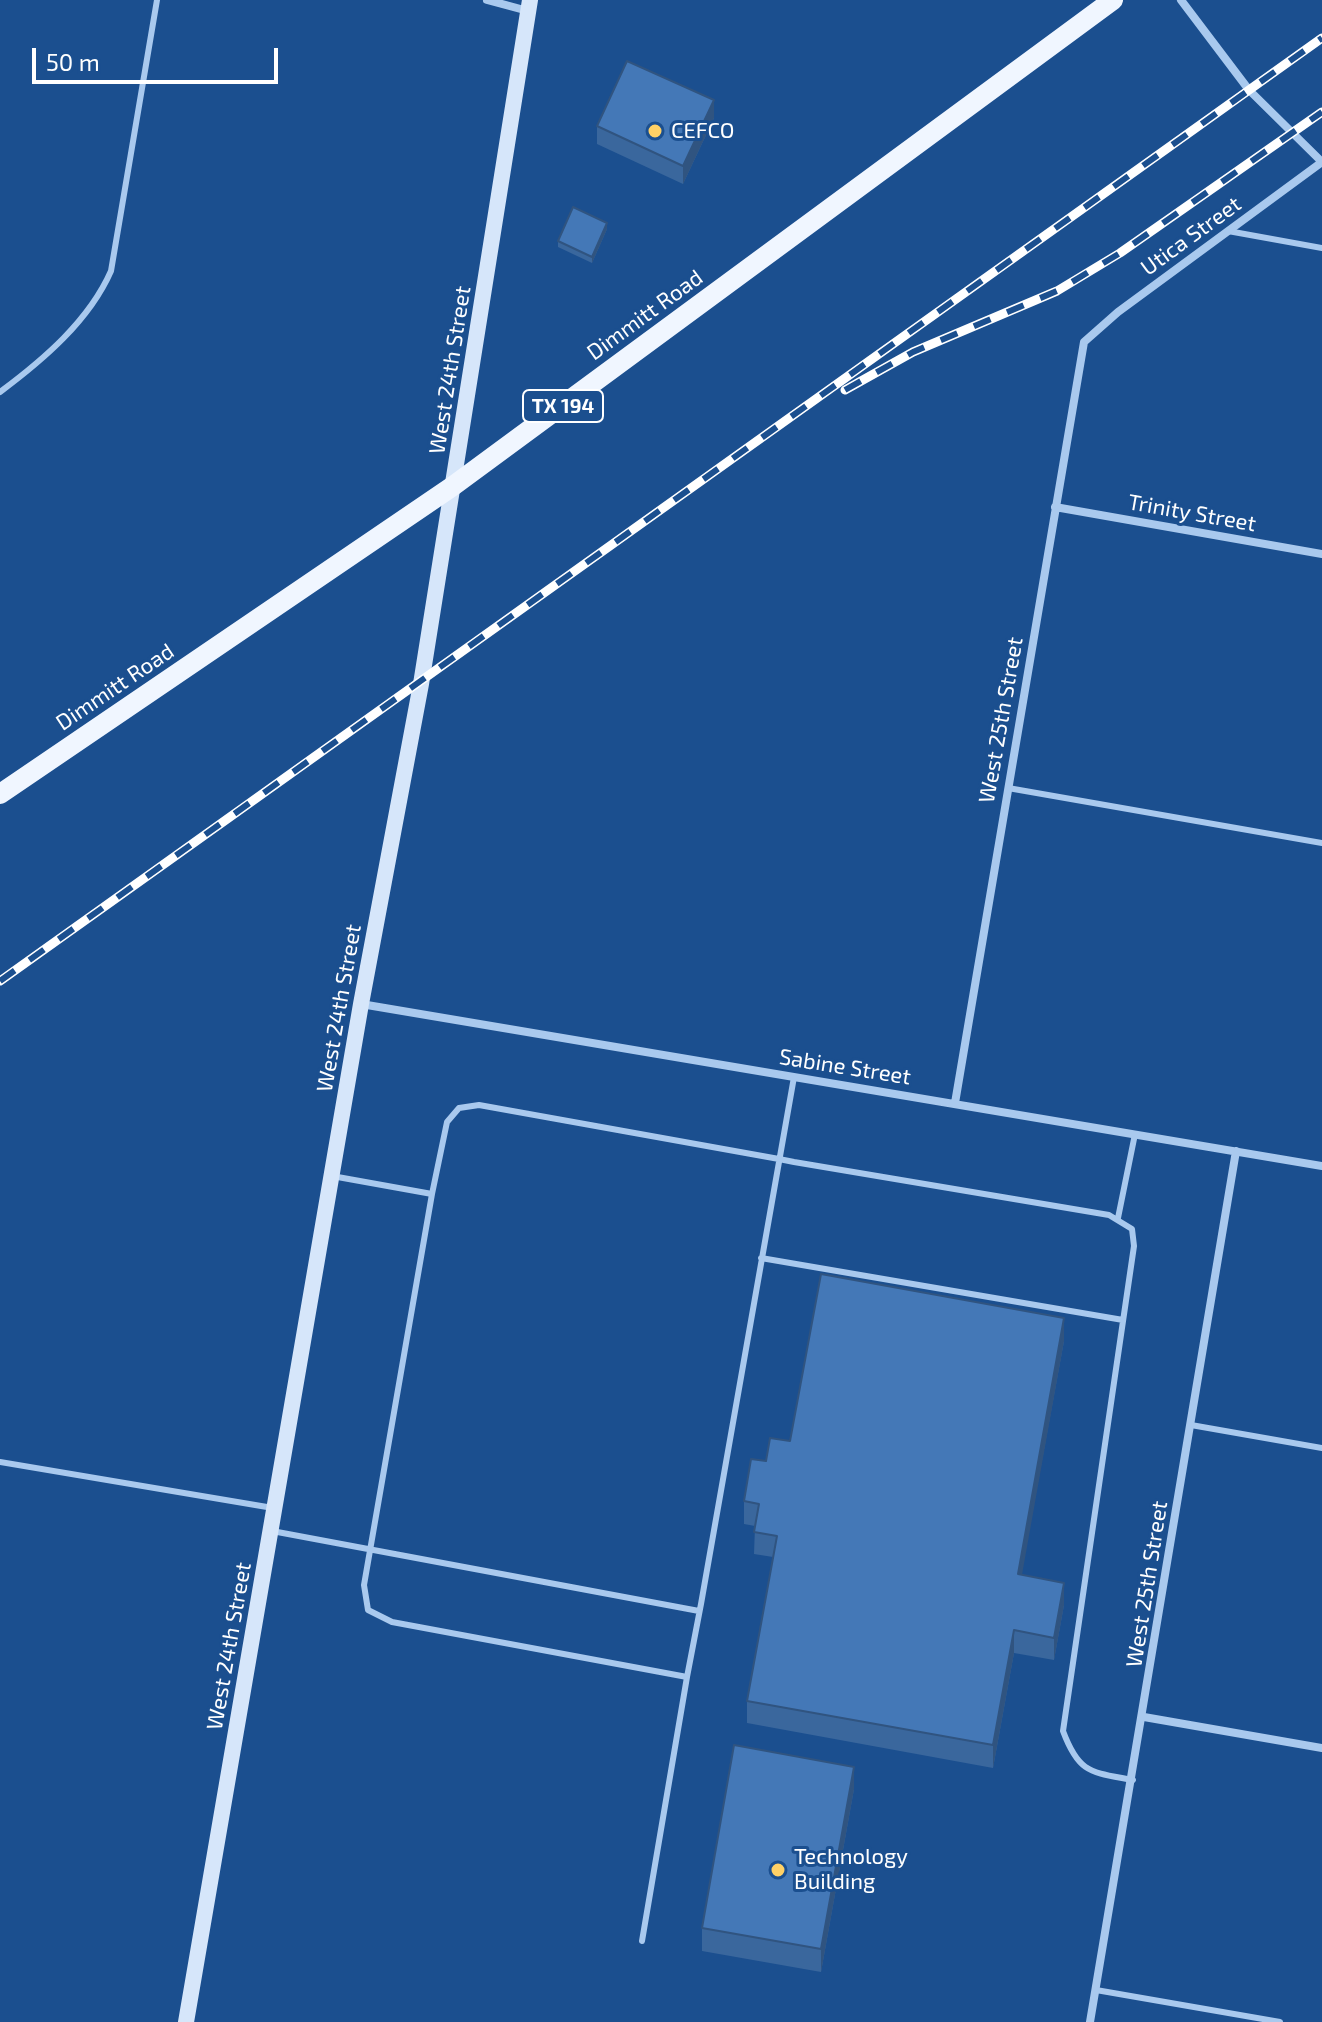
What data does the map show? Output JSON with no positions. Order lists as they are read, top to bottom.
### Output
{
  "streets": {
    "main road": ["Dimmitt Road", "West 24th Street", "TX 194"],
    "street": [
      "Utica Street",
      "Trinity Street",
      "West 25th Street",
      "Sabine Street"
    ]
  },
  "crossings": [
    ["Utica Street", "West 25th Street"],
    ["Dimmitt Road", "West 24th Street"],
    ["West 24th Street", "Sabine Street"],
    ["Trinity Street", "West 25th Street"],
    ["West 25th Street", "Sabine Street"]
  ],
  "places": ["CEFCO", "Technology Building"],
  "scale_bar": "50 m"
}
